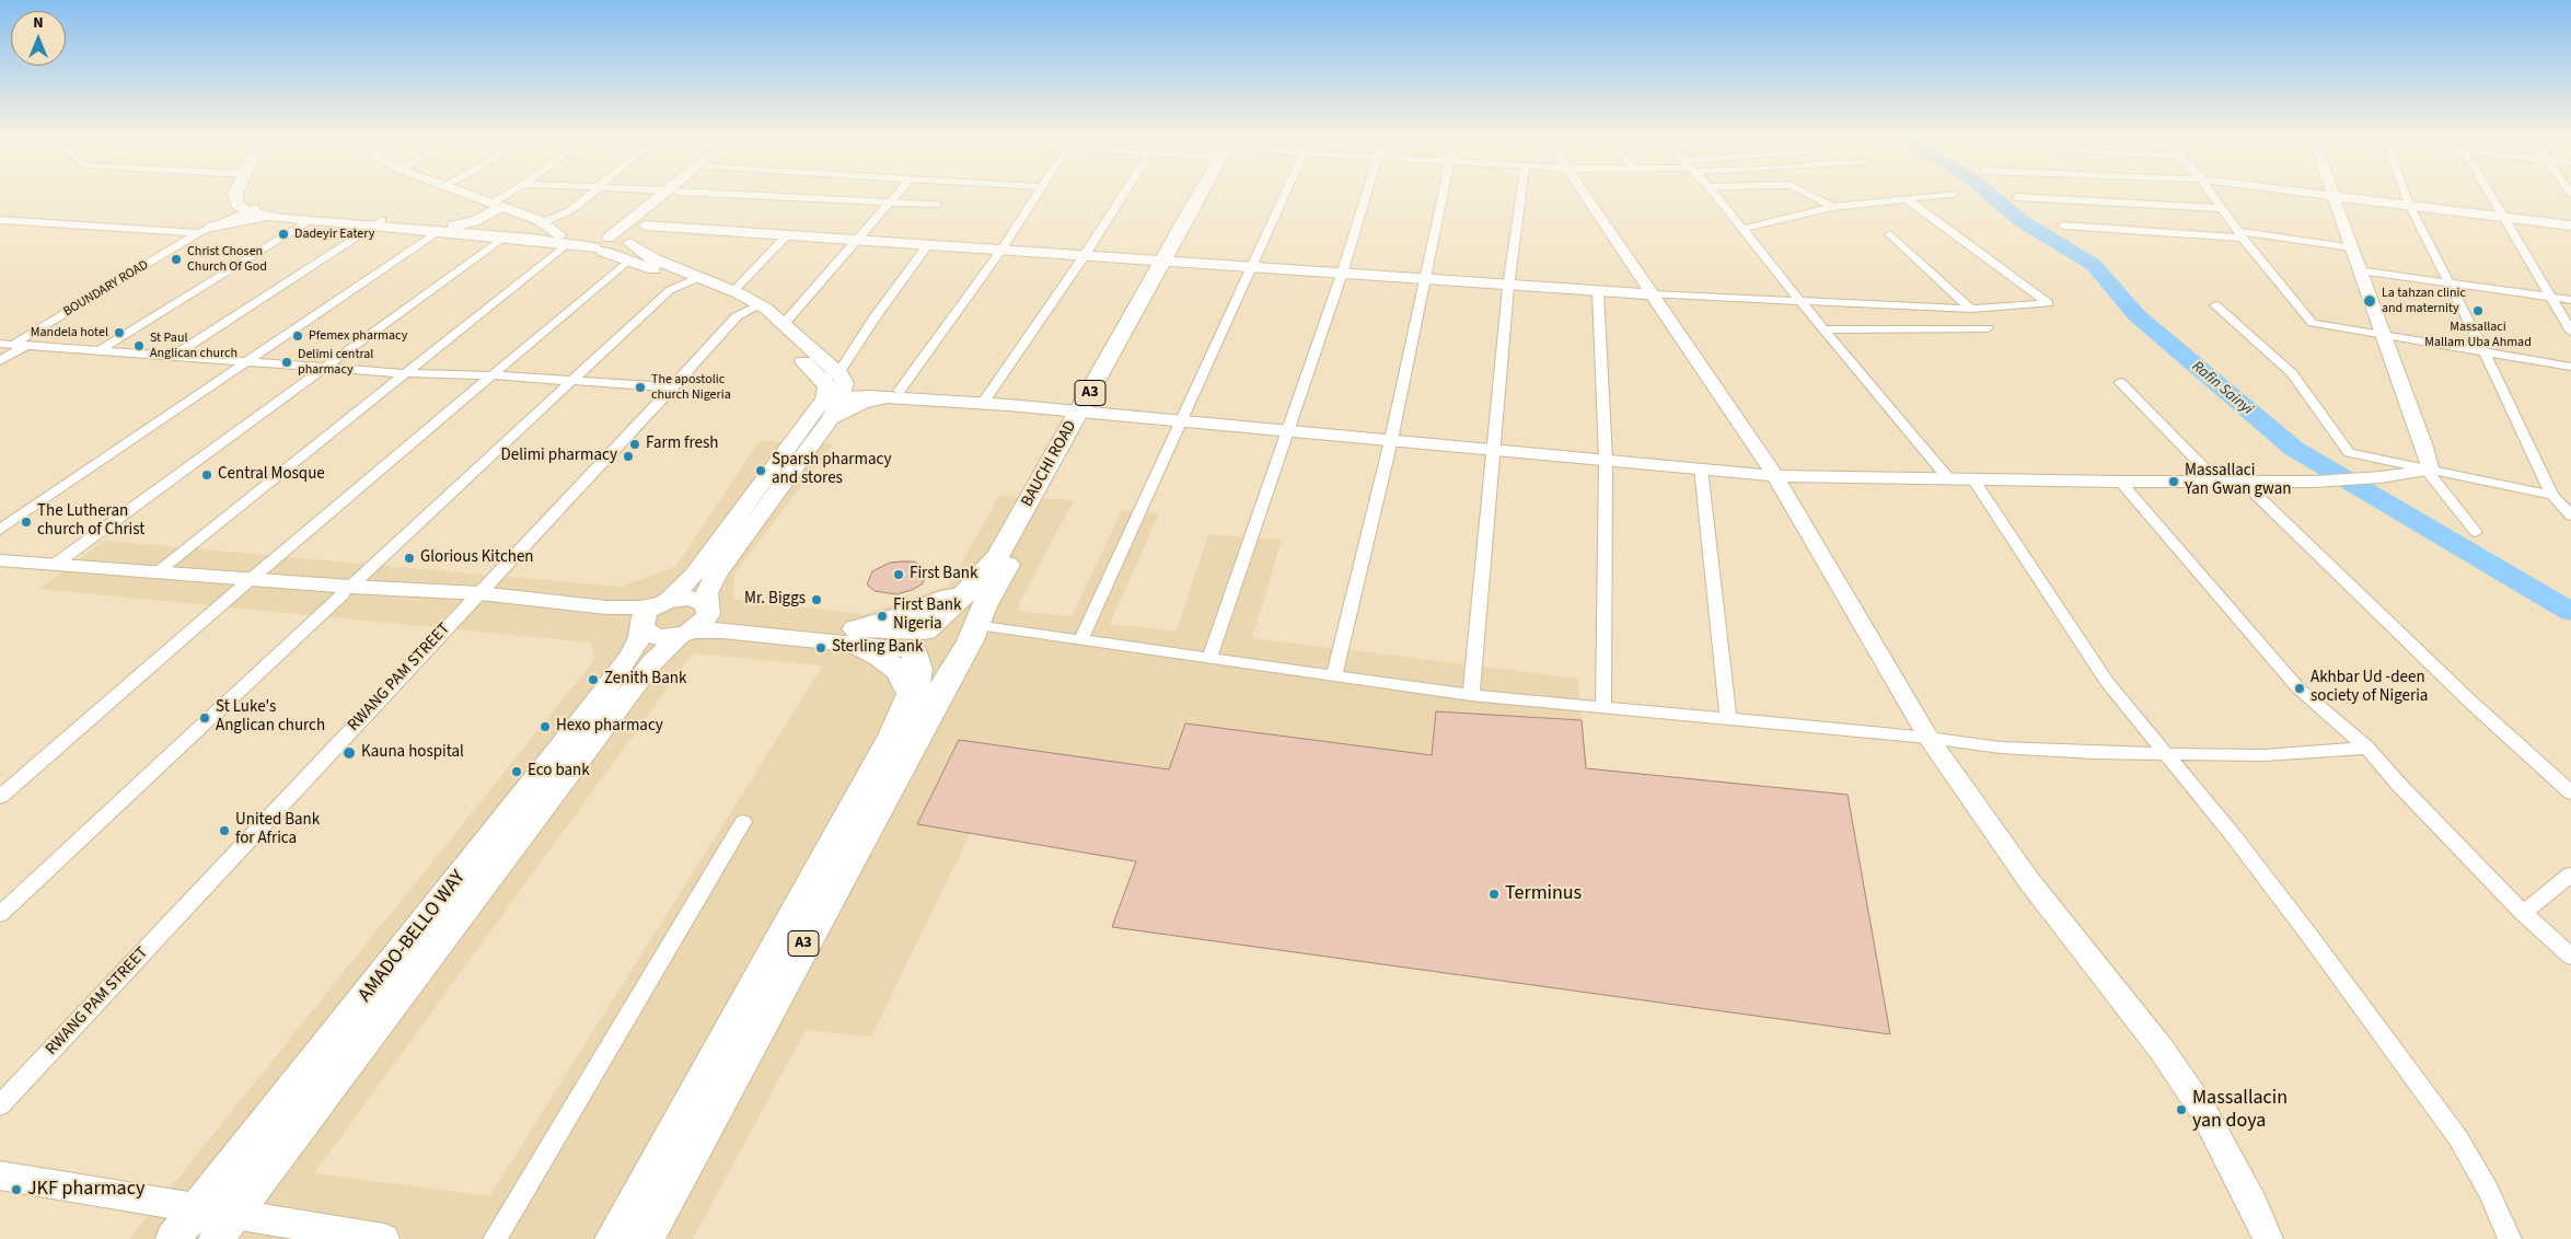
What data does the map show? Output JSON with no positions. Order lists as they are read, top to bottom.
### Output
{
  "streets": {
    "highway": ["A3", "BAUCHI ROAD"],
    "main road": ["AMADO-BELLO WAY"],
    "street": ["BOUNDARY ROAD", "RWANG PAM STREET"]
  },
  "crossings": [
    ["A3", "BAUCHI ROAD"]
  ],
  "water": ["Rafin Sainyi"],
  "places": [
    "Dadeyir Eatery",
    "Christ Chosen Church Of God",
    "La tahzan clinic and maternity",
    "Massallaci Mallam Uba Ahmad",
    "Mandela hotel",
    "Pfemex pharmacy",
    "St Paul Anglican church",
    "Delimi central pharmacy",
    "The apostolic church Nigeria",
    "Farm fresh",
    "Delimi pharmacy",
    "Sparsh pharmacy and stores",
    "Central Mosque",
    "Massallaci Yan Gwan gwan",
    "The Lutheran church of Christ",
    "Glorious Kitchen",
    "First Bank",
    "Mr. Biggs",
    "First Bank Nigeria",
    "Sterling Bank",
    "Zenith Bank",
    "Akhbar Ud -deen society of Nigeria",
    "St Luke's Anglican church",
    "Hexo pharmacy",
    "Kauna hospital",
    "Eco bank",
    "United Bank for Africa",
    "Terminus",
    "Massallacin yan doya",
    "JKF pharmacy"
  ],
  "north": "top"
}
